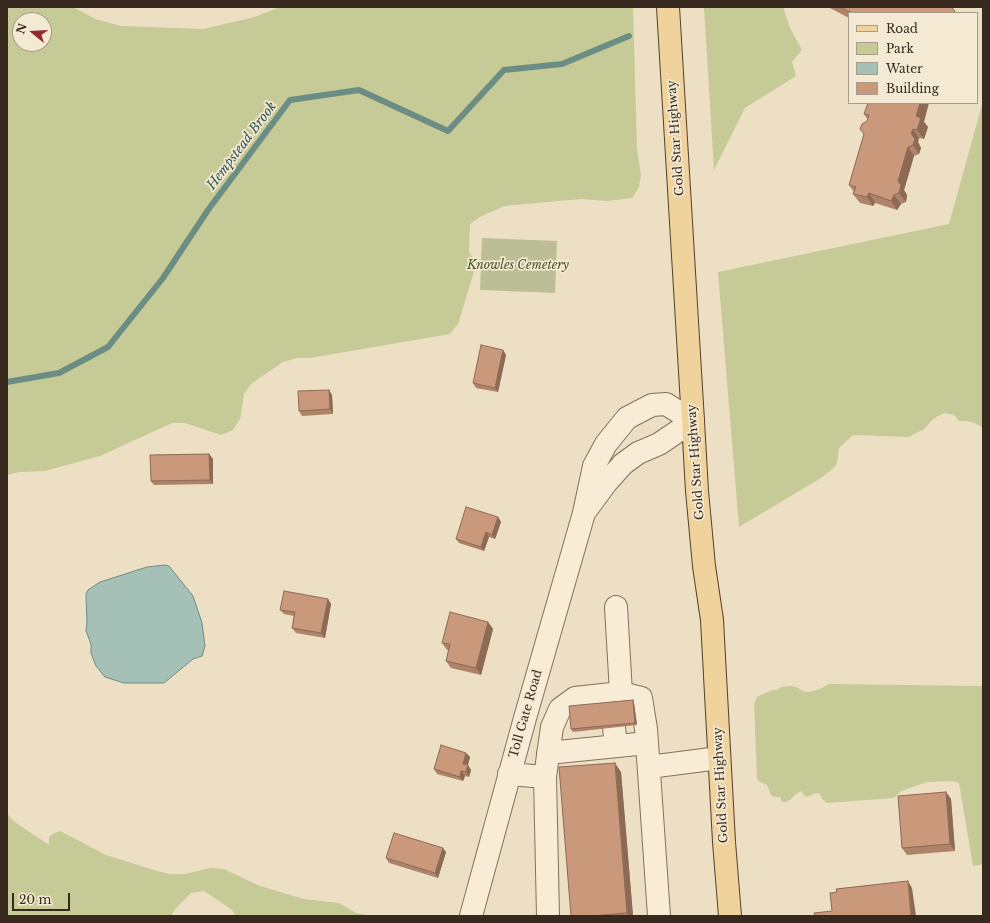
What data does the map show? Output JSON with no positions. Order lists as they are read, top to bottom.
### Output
{
  "streets": {
    "main road": ["Gold Star Highway"],
    "street": ["Toll Gate Road"]
  },
  "crossings": [
    ["Gold Star Highway", "Toll Gate Road"]
  ],
  "water": ["Hempstead Brook"],
  "parks": ["Knowles Cemetery"],
  "legend": [
    "Road",
    "Park",
    "Water",
    "Building"
  ],
  "scale_bar": "20 m",
  "north": "left"
}
